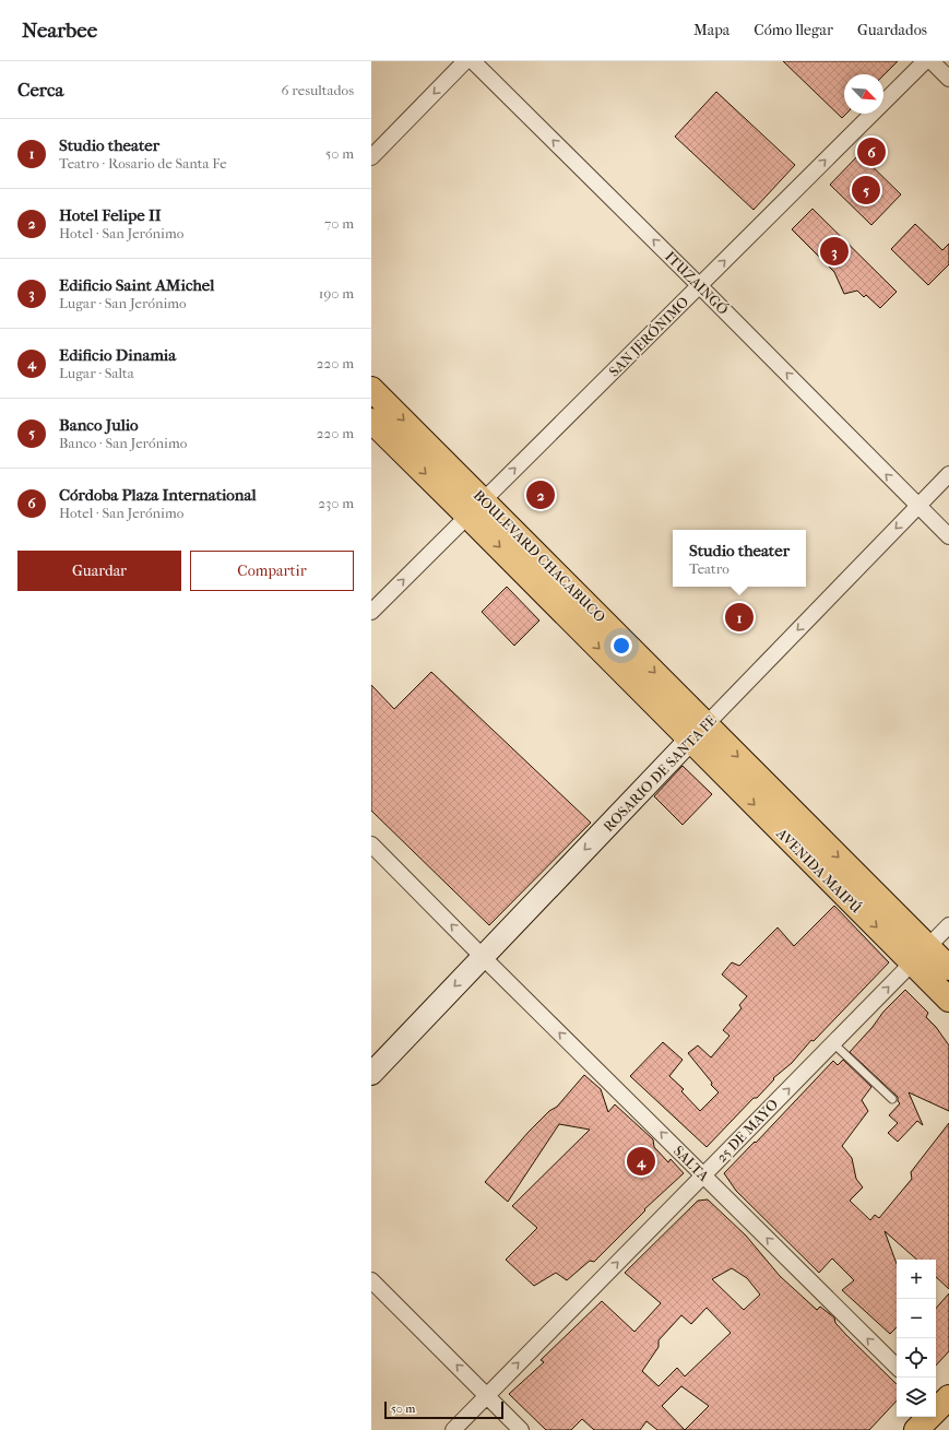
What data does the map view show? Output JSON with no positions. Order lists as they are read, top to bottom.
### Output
{
  "streets": {
    "main road": ["BOULEVARD CHACABUCO", "AVENIDA MAIPÚ"],
    "street": [
      "ITUZAINGÓ",
      "SAN JERÓNIMO",
      "ROSARIO DE SANTA FE",
      "25 DE MAYO",
      "SALTA"
    ]
  },
  "crossings": [
    ["ITUZAINGÓ", "SAN JERÓNIMO"],
    ["ITUZAINGÓ", "ROSARIO DE SANTA FE"],
    ["SAN JERÓNIMO", "BOULEVARD CHACABUCO"],
    ["BOULEVARD CHACABUCO", "ROSARIO DE SANTA FE"],
    ["BOULEVARD CHACABUCO", "AVENIDA MAIPÚ"],
    ["ROSARIO DE SANTA FE", "AVENIDA MAIPÚ"],
    ["ROSARIO DE SANTA FE", "SALTA"],
    ["AVENIDA MAIPÚ", "25 DE MAYO"],
    ["25 DE MAYO", "SALTA"]
  ],
  "one_way": [
    "ITUZAINGÓ",
    "SAN JERÓNIMO",
    "BOULEVARD CHACABUCO",
    "ROSARIO DE SANTA FE",
    "AVENIDA MAIPÚ",
    "25 DE MAYO",
    "SALTA"
  ],
  "scale_bar": "50 m",
  "north": "bottom right",
  "page": {
    "header": "Nearbee",
    "nav": ["Mapa", "Cómo llegar", "Guardados"],
    "heading": ["Cerca", "6 resultados"],
    "list": [
      {
        "mark": "1",
        "name": "Studio theater",
        "note": "Teatro · Rosario de Santa Fe",
        "value": "50 m"
      },
      {
        "mark": "2",
        "name": "Hotel Felipe II",
        "note": "Hotel · San Jerónimo",
        "value": "70 m"
      },
      {
        "mark": "3",
        "name": "Edificio Saint AMichel",
        "note": "Lugar · San Jerónimo",
        "value": "190 m"
      },
      {
        "mark": "4",
        "name": "Edificio Dinamia",
        "note": "Lugar · Salta",
        "value": "220 m"
      },
      {
        "mark": "5",
        "name": "Banco Julio",
        "note": "Banco · San Jerónimo",
        "value": "220 m"
      },
      {
        "mark": "6",
        "name": "Córdoba Plaza International",
        "note": "Hotel · San Jerónimo",
        "value": "230 m"
      }
    ],
    "pins": [
      "6",
      "5",
      "3",
      "2",
      "1",
      "4"
    ],
    "popup": ["Studio theater", "Teatro"],
    "buttons": ["Guardar", "Compartir"],
    "map_buttons": ["+", "−"],
    "scale": "50 m"
  }
}
